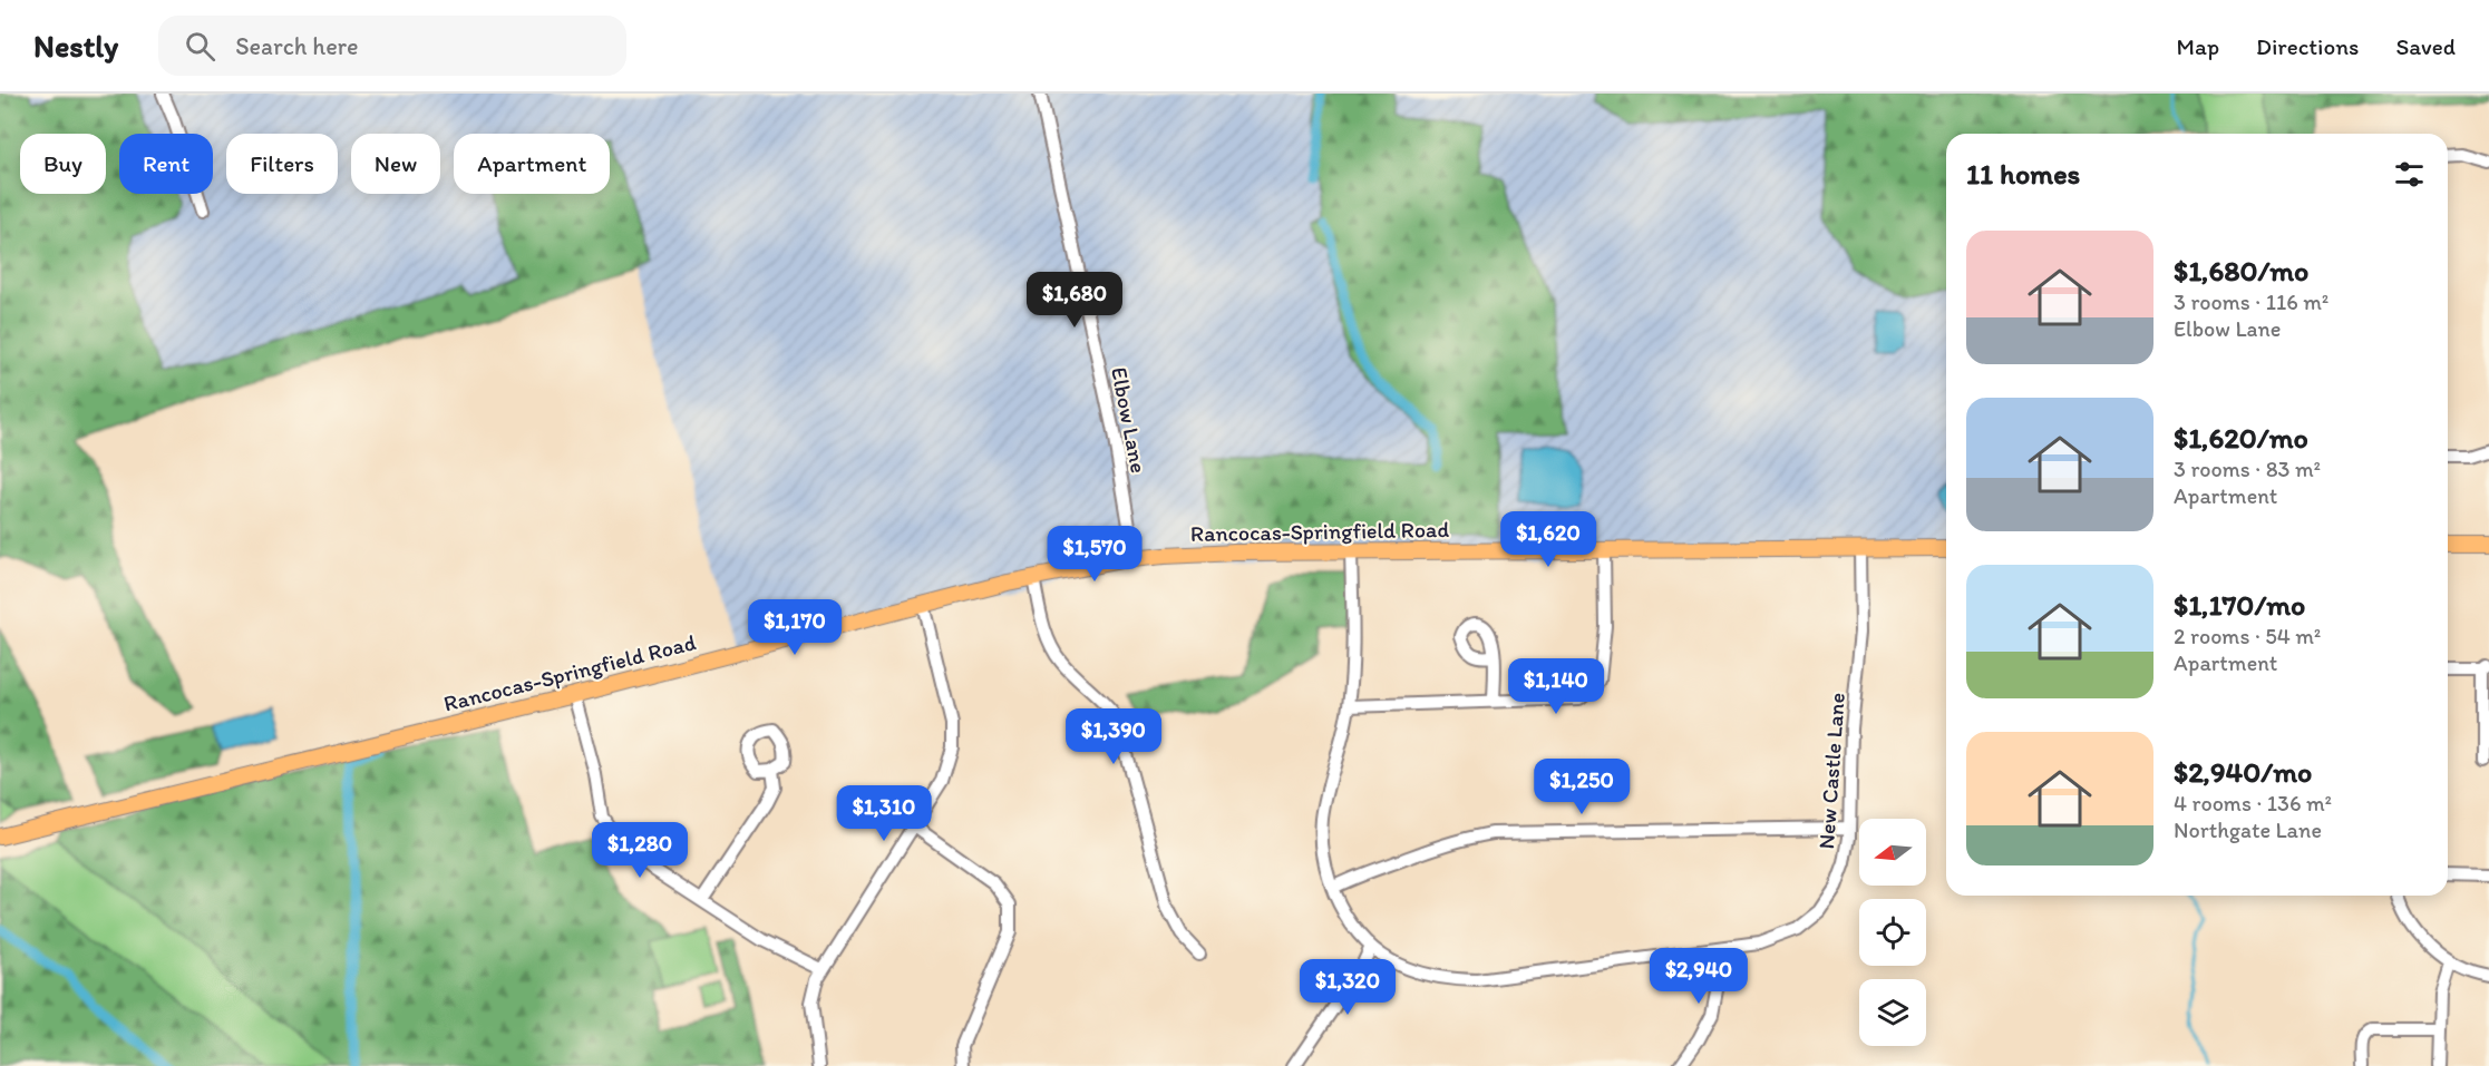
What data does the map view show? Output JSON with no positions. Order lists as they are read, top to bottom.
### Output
{
  "streets": {
    "main road": ["Rancocas-Springfield Road"],
    "street": ["Elbow Lane", "New Castle Lane"]
  },
  "crossings": [
    ["Elbow Lane", "Rancocas-Springfield Road"],
    ["Rancocas-Springfield Road", "New Castle Lane"]
  ],
  "north": "left",
  "page": {
    "header": "Nestly",
    "search": "Search here",
    "nav": ["Map", "Directions", "Saved"],
    "chip": [
      "Buy",
      "Rent",
      "Filters",
      "New",
      "Apartment"
    ],
    "heading": "11 homes",
    "list": [
      {
        "name": "$1,680/mo",
        "note": "3 rooms · 116 m² · Elbow Lane"
      },
      {
        "name": "$1,620/mo",
        "note": "3 rooms · 83 m² · Apartment"
      },
      {
        "name": "$1,170/mo",
        "note": "2 rooms · 54 m² · Apartment"
      },
      {
        "name": "$2,940/mo",
        "note": "4 rooms · 136 m² · Northgate Lane"
      }
    ],
    "price": [
      "$1,680",
      "$1,620",
      "$1,570",
      "$1,170",
      "$1,140",
      "$1,390",
      "$1,250",
      "$1,310",
      "$1,280",
      "$2,940",
      "$1,320"
    ]
  }
}
